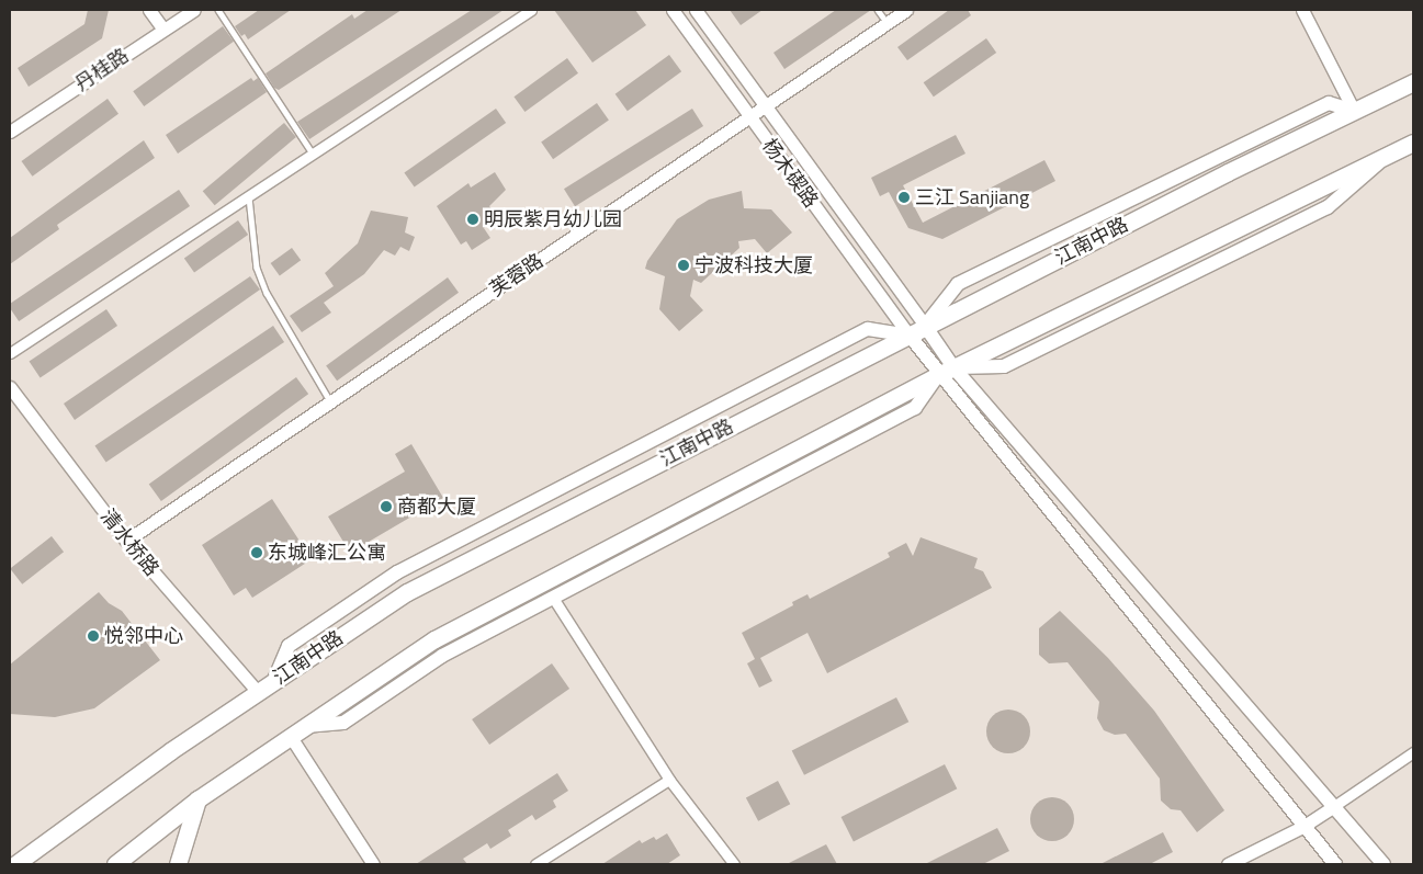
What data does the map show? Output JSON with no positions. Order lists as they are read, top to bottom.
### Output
{
  "streets": {
    "main road": ["江南中路"],
    "street": [
      "丹桂路",
      "杨木碶路",
      "芙蓉路",
      "清水桥路"
    ]
  },
  "crossings": [
    ["杨木碶路", "江南中路"],
    ["杨木碶路", "芙蓉路"],
    ["江南中路", "清水桥路"],
    ["芙蓉路", "清水桥路"]
  ],
  "places": [
    "三江 Sanjiang",
    "明辰紫月幼儿园",
    "宁波科技大厦",
    "商都大厦",
    "东城峰汇公寓",
    "悦邻中心"
  ]
}
